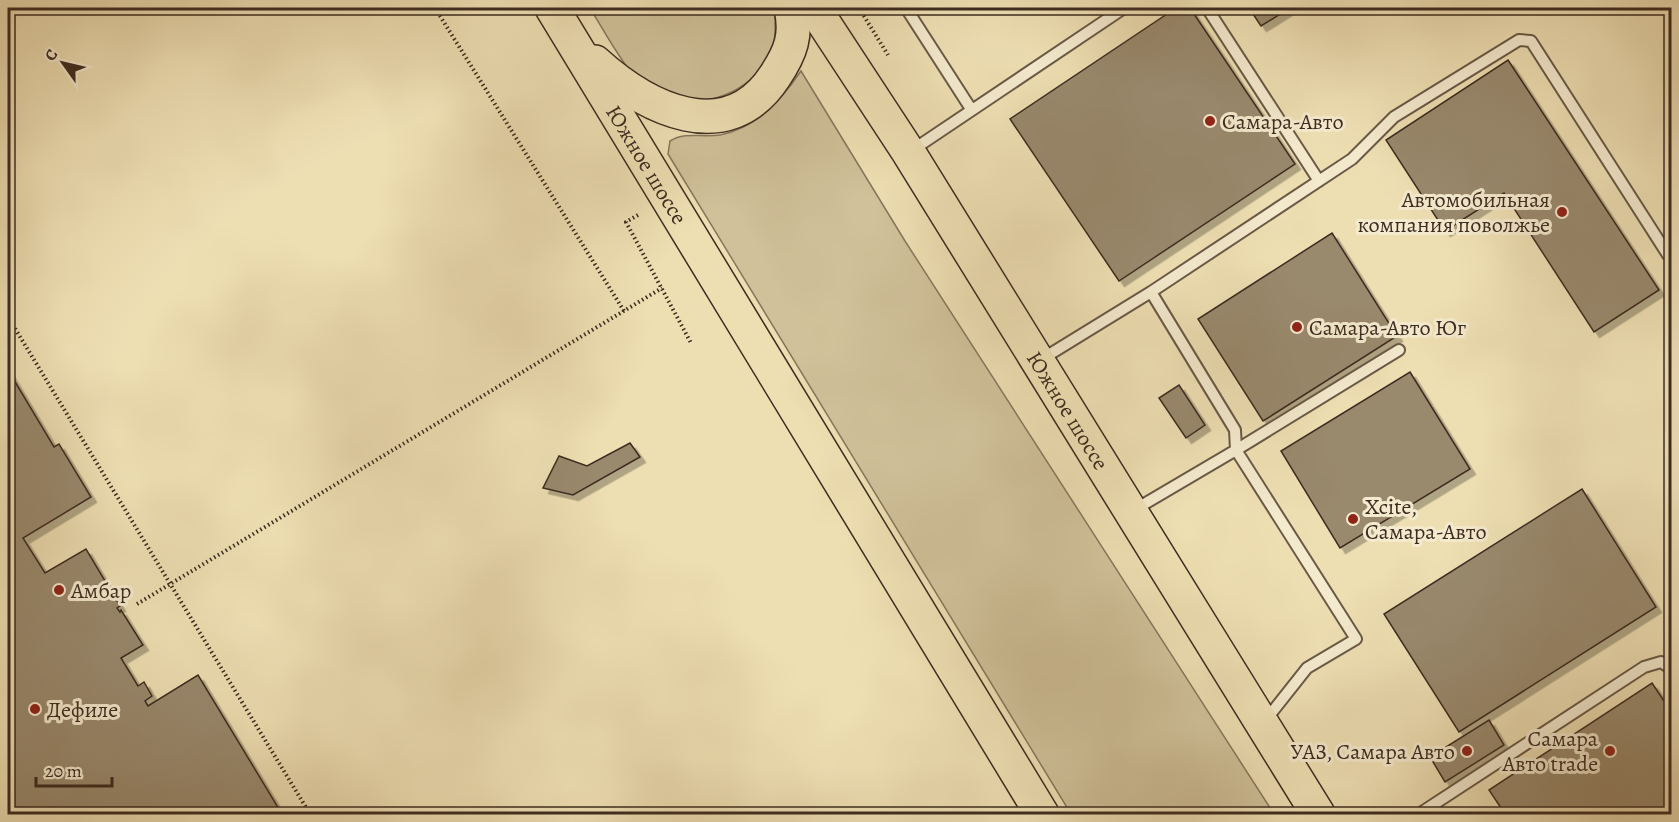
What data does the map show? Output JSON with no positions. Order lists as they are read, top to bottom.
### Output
{
  "streets": {
    "main road": ["Южное шоссе"]
  },
  "places": [
    "Самара-Авто",
    "Автомобильная компания поволжье",
    "Самара-Авто Юг",
    "Xcite, Самара-Авто",
    "Амбар",
    "Дефиле",
    "УАЗ, Самара Авто",
    "Самара Авто trade"
  ],
  "scale_bar": "20 m",
  "north": "top left"
}
